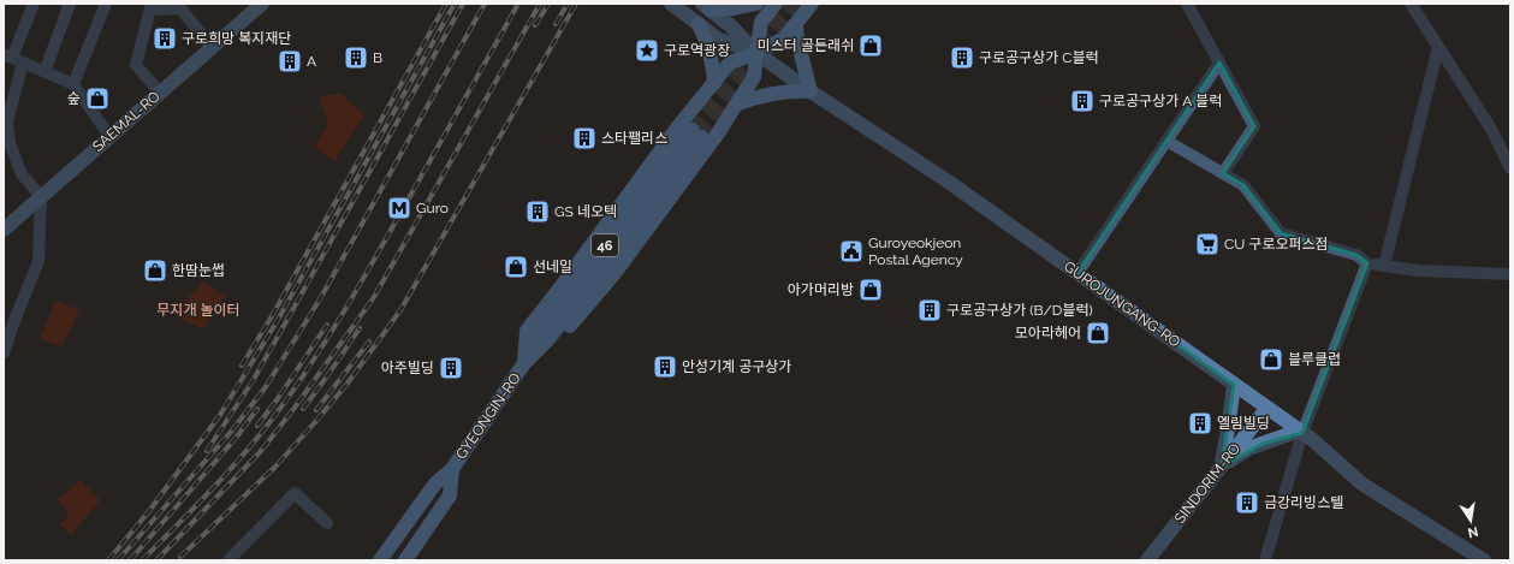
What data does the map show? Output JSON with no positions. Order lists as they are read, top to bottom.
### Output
{
  "streets": {
    "main road": [
      "SAEMAL-RO",
      "46",
      "GUROJUNGANG-RO",
      "GYEONGIN-RO",
      "SINDORIM-RO"
    ]
  },
  "crossings": [
    ["GUROJUNGANG-RO", "SINDORIM-RO"]
  ],
  "parks": ["무지개 놀이터"],
  "places": {
    "building": [
      "구로희망 복지재단",
      "B",
      "구로공구상가 C블럭",
      "A",
      "구로공구상가 A 블럭",
      "스타팰리스",
      "GS 네오텍",
      "구로공구상가 (B/D블럭)",
      "안성기계 공구상가",
      "아주빌딩",
      "엘림빌딩",
      "금강리빙스텔"
    ],
    "shop": [
      "미스터 골든래쉬",
      "숲",
      "선네일",
      "한땀눈썹",
      "아가머리방",
      "모아라헤어",
      "블루클럽"
    ],
    "place": ["구로역광장"],
    "metro station": ["Guro"],
    "supermarket": ["CU 구로오퍼스점"],
    "public building": ["Guroyeokjeon Postal Agency"]
  },
  "north": "bottom"
}
